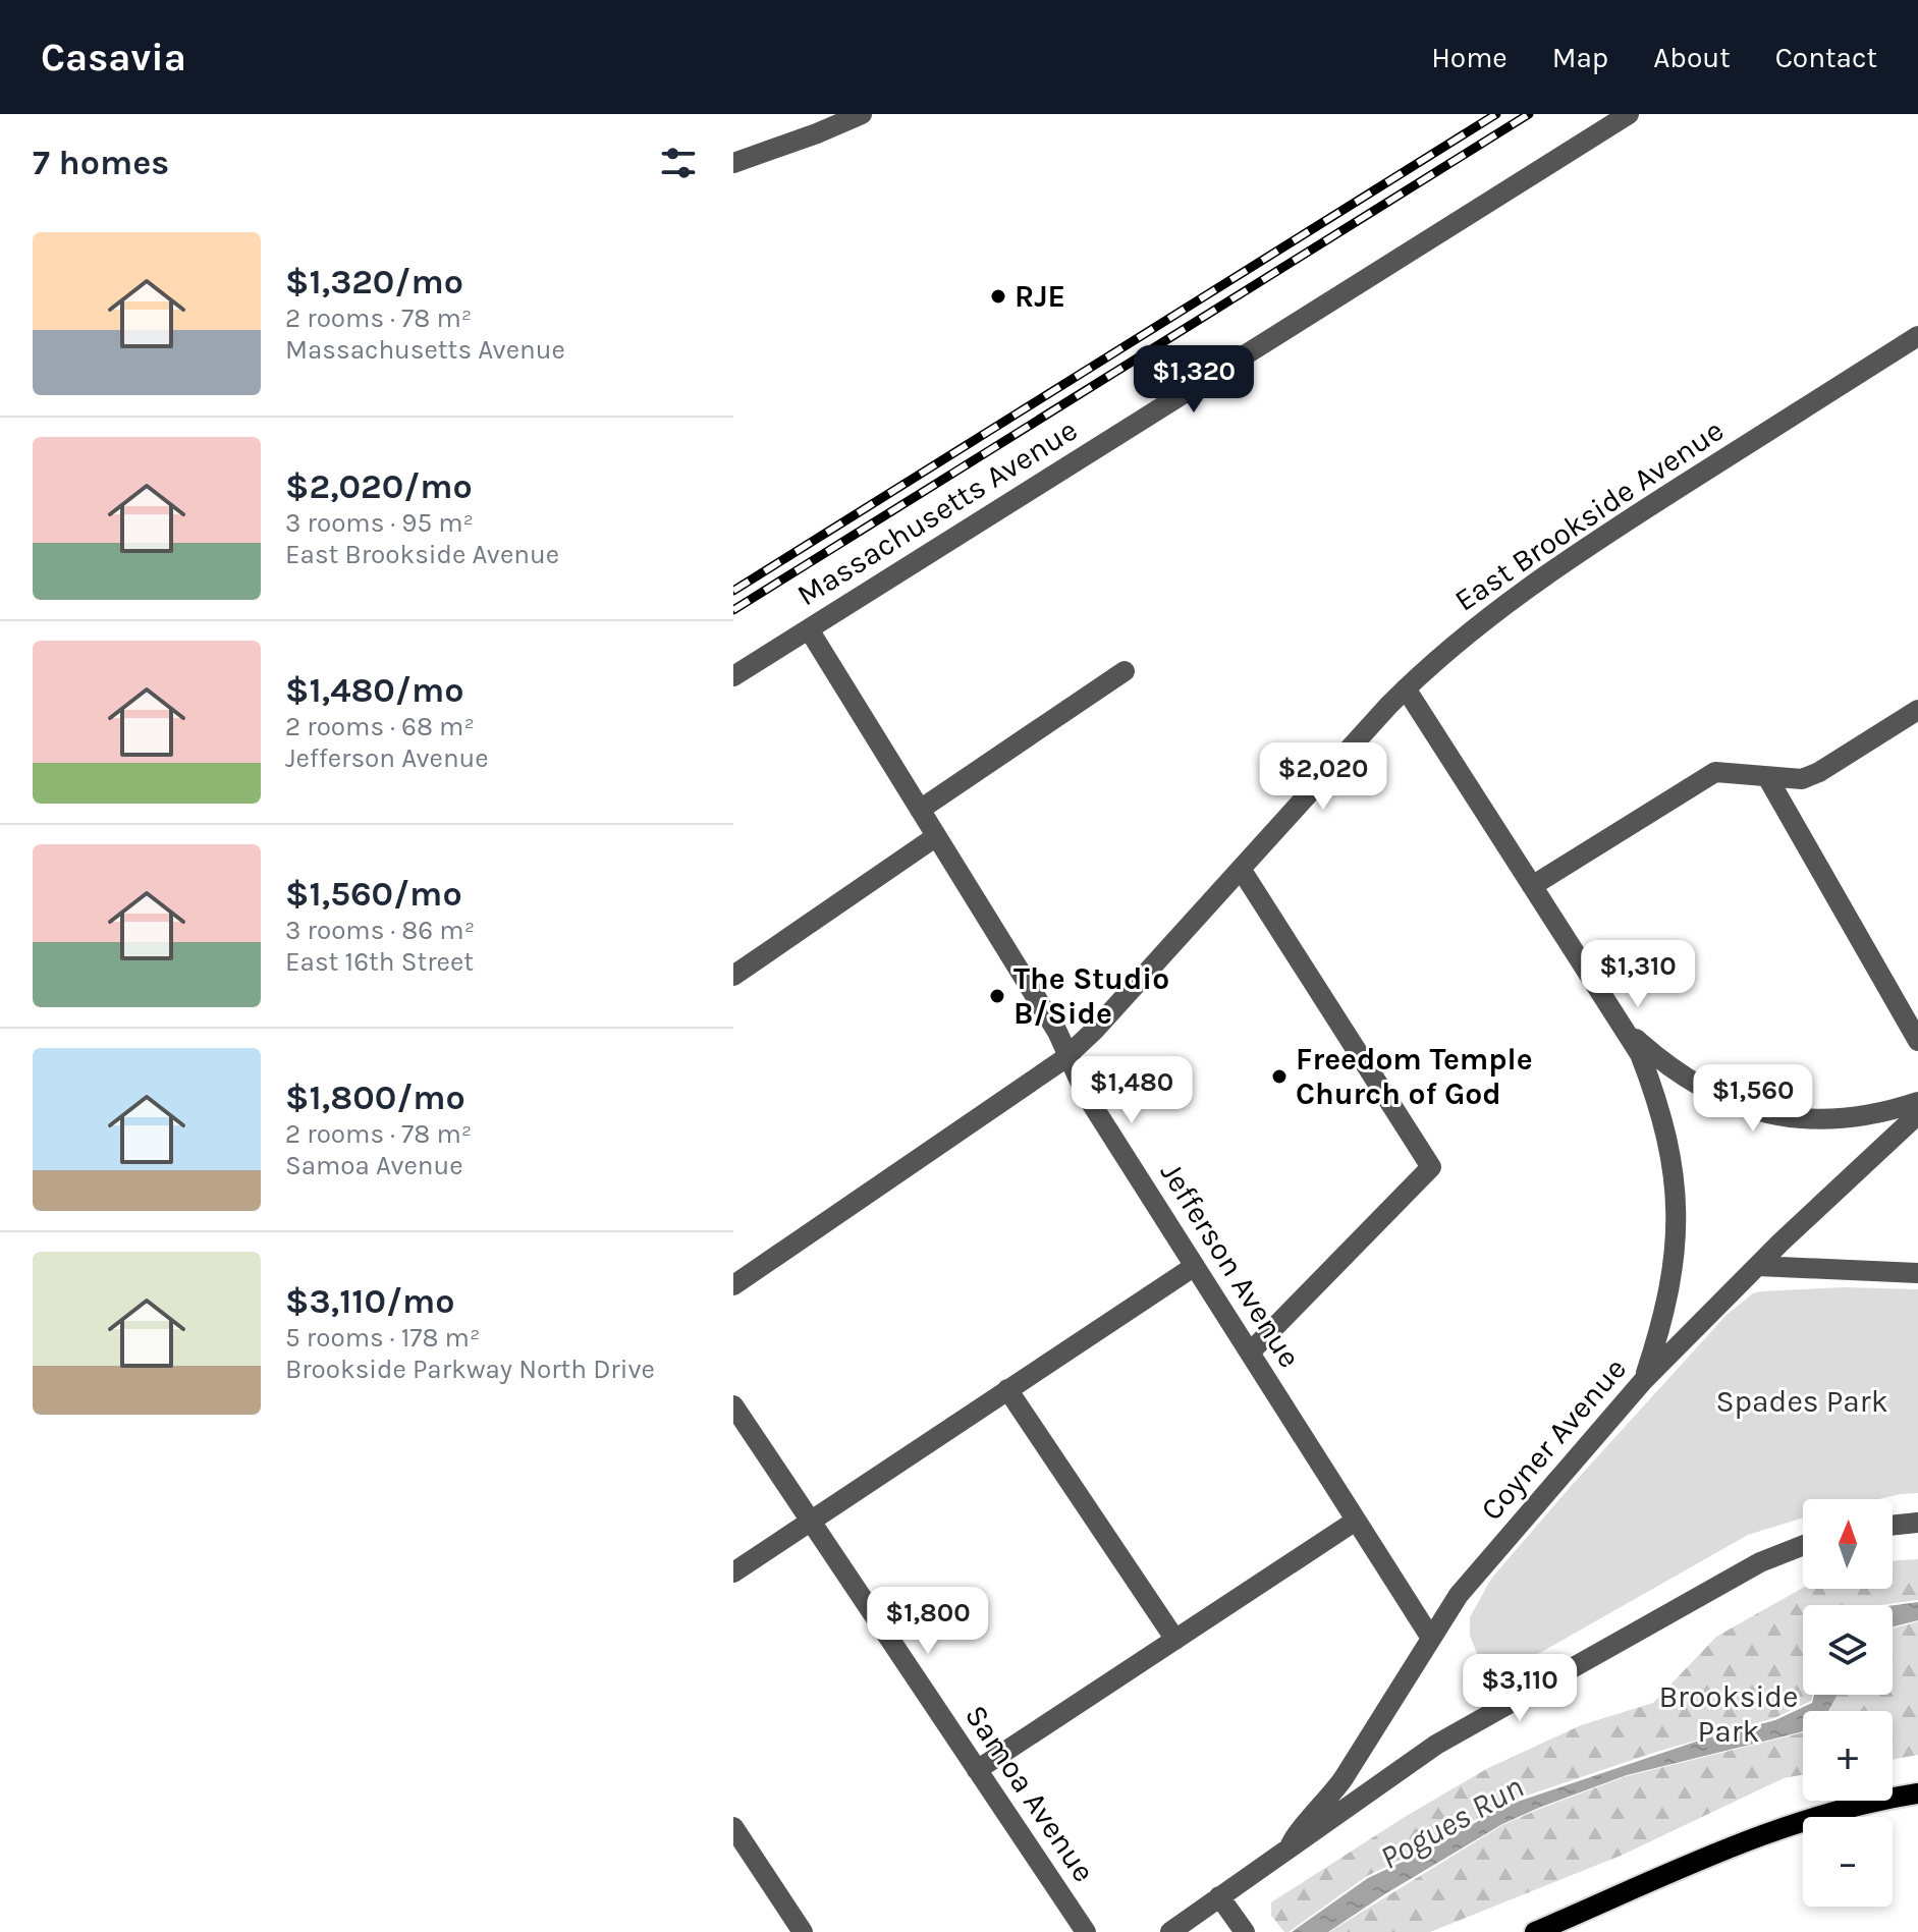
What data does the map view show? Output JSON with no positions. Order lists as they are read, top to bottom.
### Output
{
  "streets": {
    "street": [
      "Massachusetts Avenue",
      "East Brookside Avenue",
      "Jefferson Avenue",
      "Coyner Avenue",
      "Samoa Avenue"
    ]
  },
  "crossings": [
    ["Massachusetts Avenue", "Jefferson Avenue"],
    ["East Brookside Avenue", "Jefferson Avenue"],
    ["Jefferson Avenue", "Coyner Avenue"]
  ],
  "water": ["Pogues Run"],
  "parks": ["Spades Park", "Brookside Park"],
  "places": ["RJE", "The Studio B/Side", "Freedom Temple Church of God"],
  "north": "top",
  "page": {
    "header": "Casavia",
    "nav": [
      "Home",
      "Map",
      "About",
      "Contact"
    ],
    "heading": "7 homes",
    "list": [
      {
        "name": "$1,320/mo",
        "note": "2 rooms · 78 m² · Massachusetts Avenue"
      },
      {
        "name": "$2,020/mo",
        "note": "3 rooms · 95 m² · East Brookside Avenue"
      },
      {
        "name": "$1,480/mo",
        "note": "2 rooms · 68 m² · Jefferson Avenue"
      },
      {
        "name": "$1,560/mo",
        "note": "3 rooms · 86 m² · East 16th Street"
      },
      {
        "name": "$1,800/mo",
        "note": "2 rooms · 78 m² · Samoa Avenue"
      },
      {
        "name": "$3,110/mo",
        "note": "5 rooms · 178 m² · Brookside Parkway North Drive"
      }
    ],
    "price": [
      "$1,320",
      "$2,020",
      "$1,310",
      "$1,480",
      "$1,560",
      "$1,800",
      "$3,110"
    ],
    "map_buttons": ["+", "−"]
  }
}
